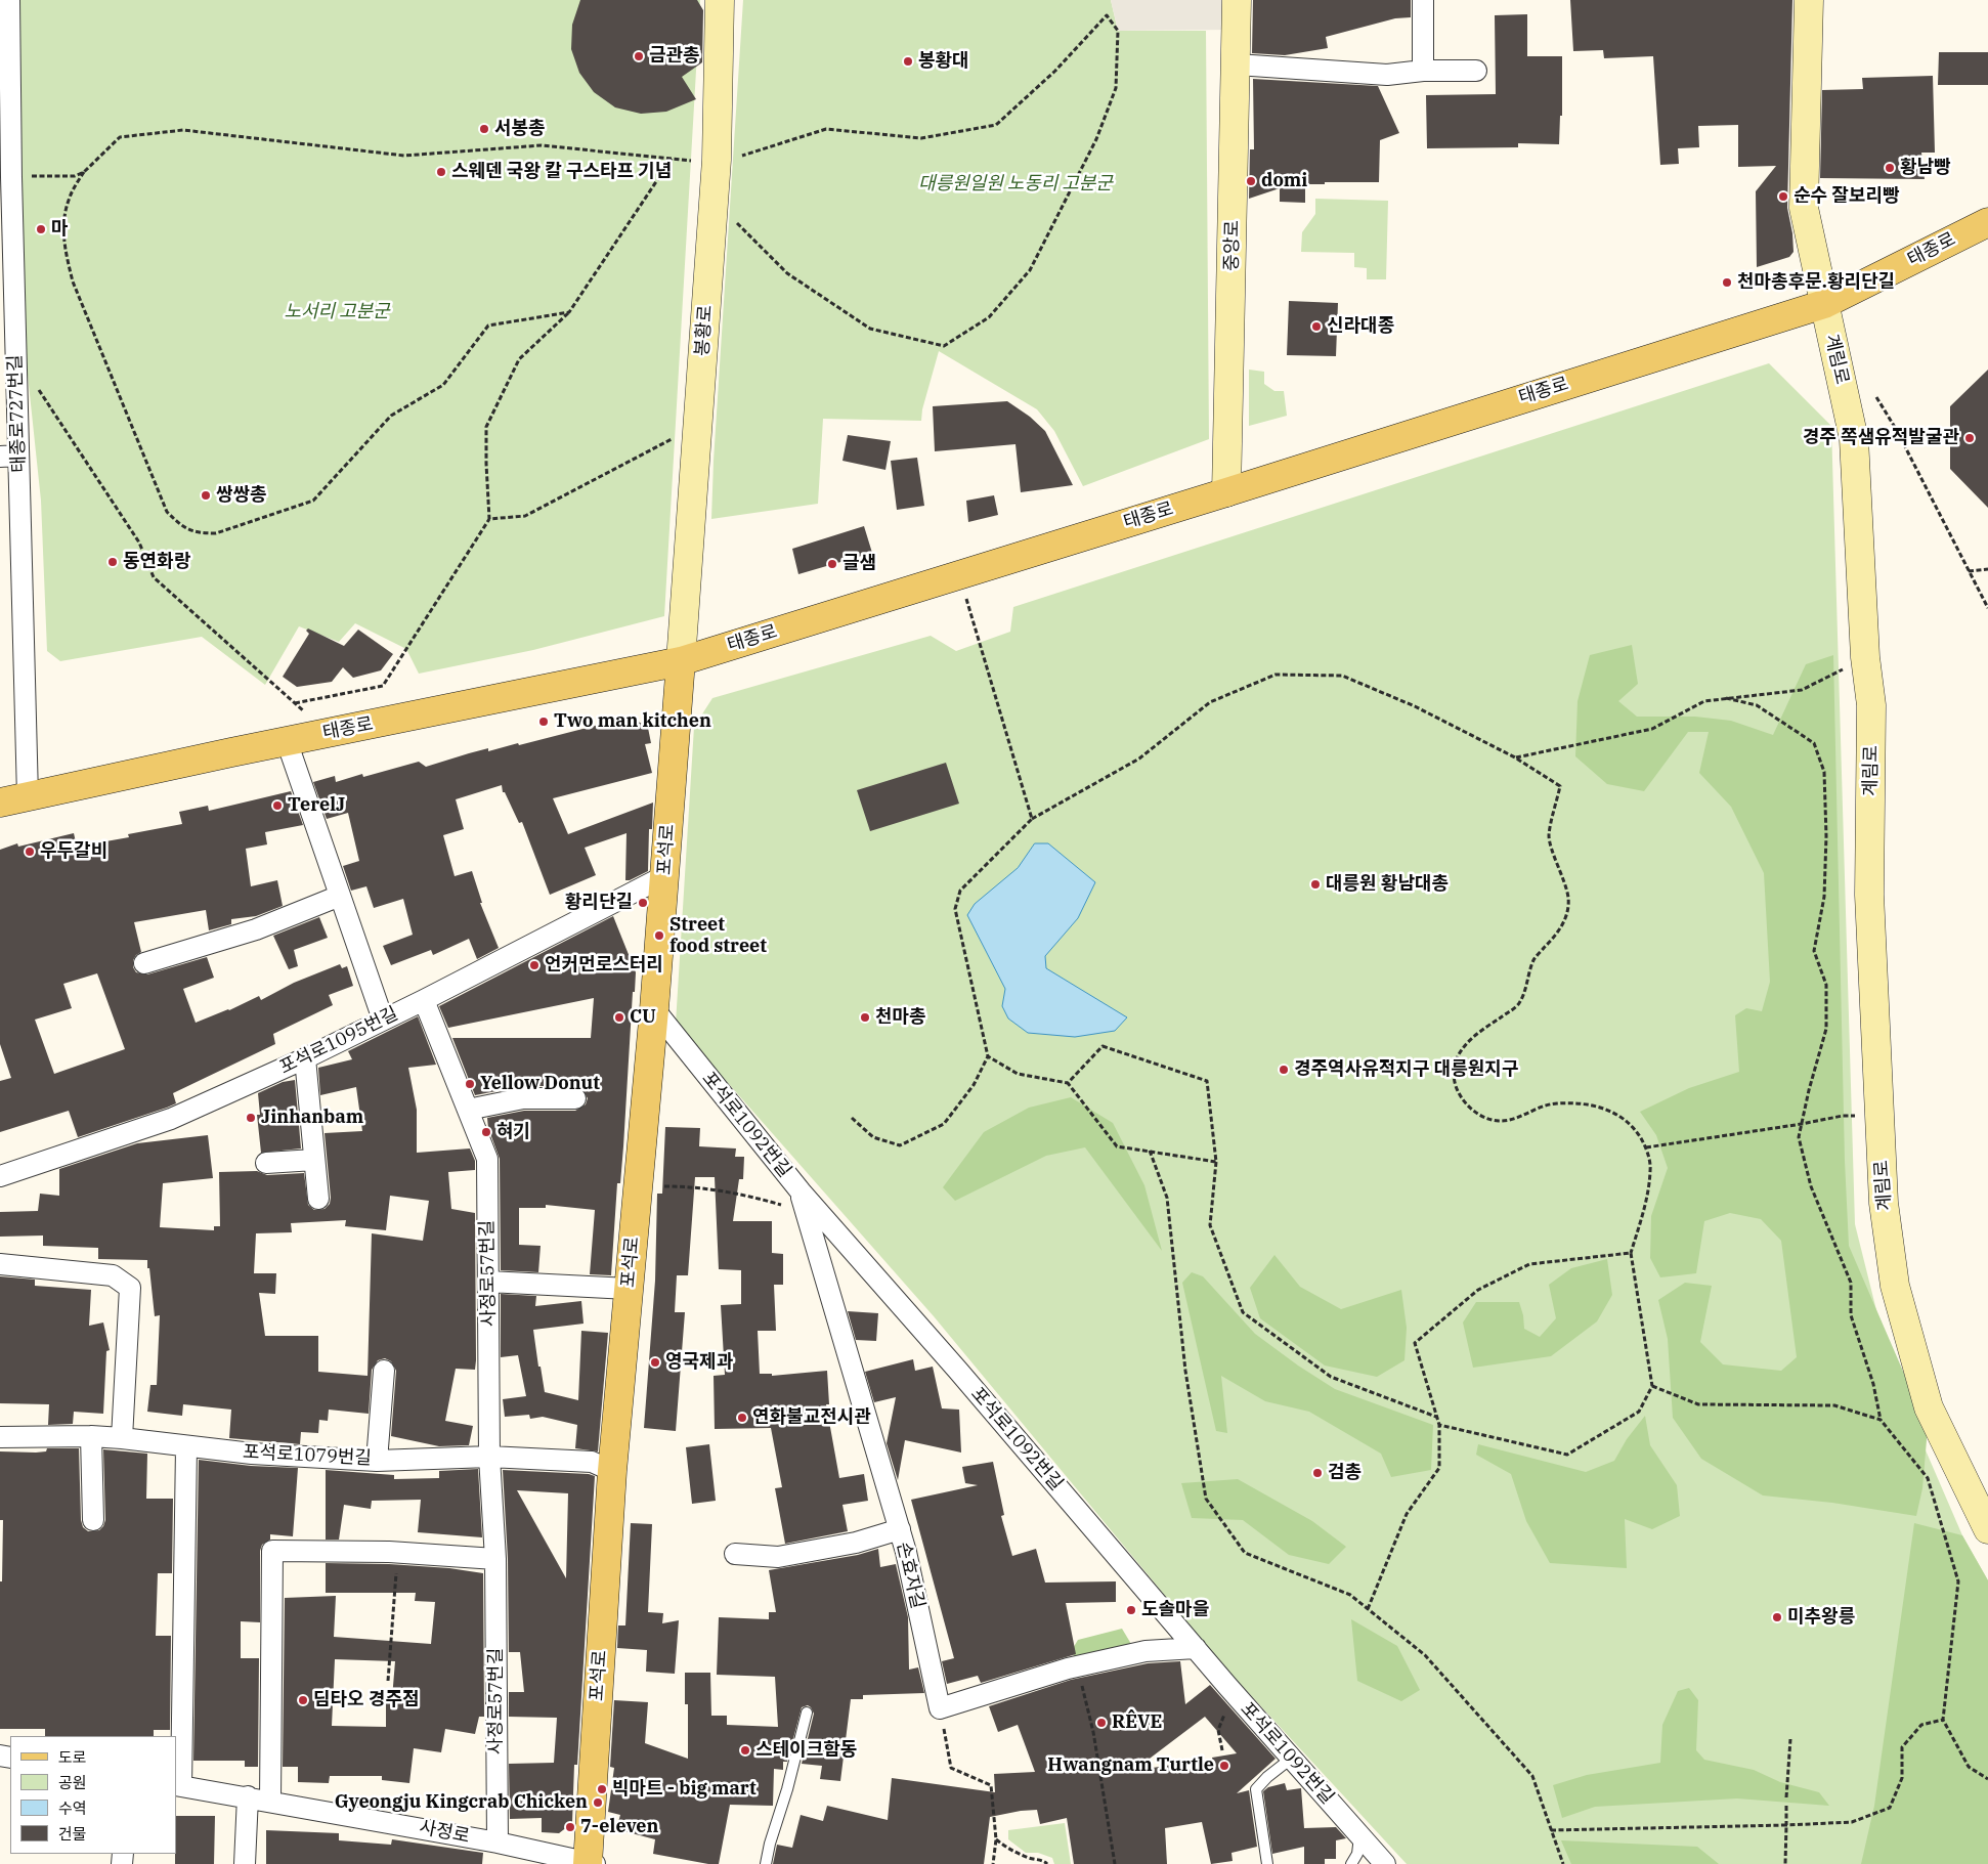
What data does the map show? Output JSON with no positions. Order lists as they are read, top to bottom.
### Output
{
  "streets": {
    "main road": ["태종로", "포석로"],
    "street": [
      "중앙로",
      "봉황로",
      "계림로",
      "태종로727번길",
      "포석로1095번길",
      "포석로1092번길",
      "사정로57번길",
      "포석로1079번길",
      "손효자길",
      "사정로"
    ]
  },
  "crossings": [
    ["중앙로", "태종로"],
    ["태종로", "봉황로"],
    ["태종로", "계림로"],
    ["태종로", "태종로727번길"],
    ["태종로", "포석로"],
    ["봉황로", "포석로"],
    ["포석로", "포석로1095번길"],
    ["포석로", "포석로1092번길"],
    ["포석로", "포석로1079번길"],
    ["포석로", "사정로"],
    ["포석로1095번길", "사정로57번길"],
    ["포석로1092번길", "손효자길"],
    ["사정로57번길", "포석로1079번길"],
    ["사정로57번길", "사정로"]
  ],
  "parks": ["대릉원일원 노동리 고분군", "노서리 고분군"],
  "places": [
    "금관총",
    "봉황대",
    "서봉총",
    "황남빵",
    "스웨덴 국왕 칼 구스타프 기념",
    "domi",
    "순수 잘보리빵",
    "마",
    "천마총후문.황리단길",
    "신라대종",
    "경주 쪽샘유적발굴관",
    "쌍쌍총",
    "동연화랑",
    "글샘",
    "Two man kitchen",
    "TerelJ",
    "우두갈비",
    "대릉원 황남대총",
    "황리단길",
    "Street food street",
    "언커먼로스터리",
    "CU",
    "천마총",
    "경주역사유적지구 대릉원지구",
    "Yellow Donut",
    "Jinhanbam",
    "혀기",
    "영국제과",
    "연화불교전시관",
    "검총",
    "도솔마을",
    "미추왕릉",
    "딤타오 경주점",
    "RÊVE",
    "스테이크함동",
    "Hwangnam Turtle",
    "빅마트 - big mart",
    "Gyeongju Kingcrab Chicken",
    "7-eleven"
  ],
  "legend": [
    "도로",
    "공원",
    "수역",
    "건물"
  ]
}
